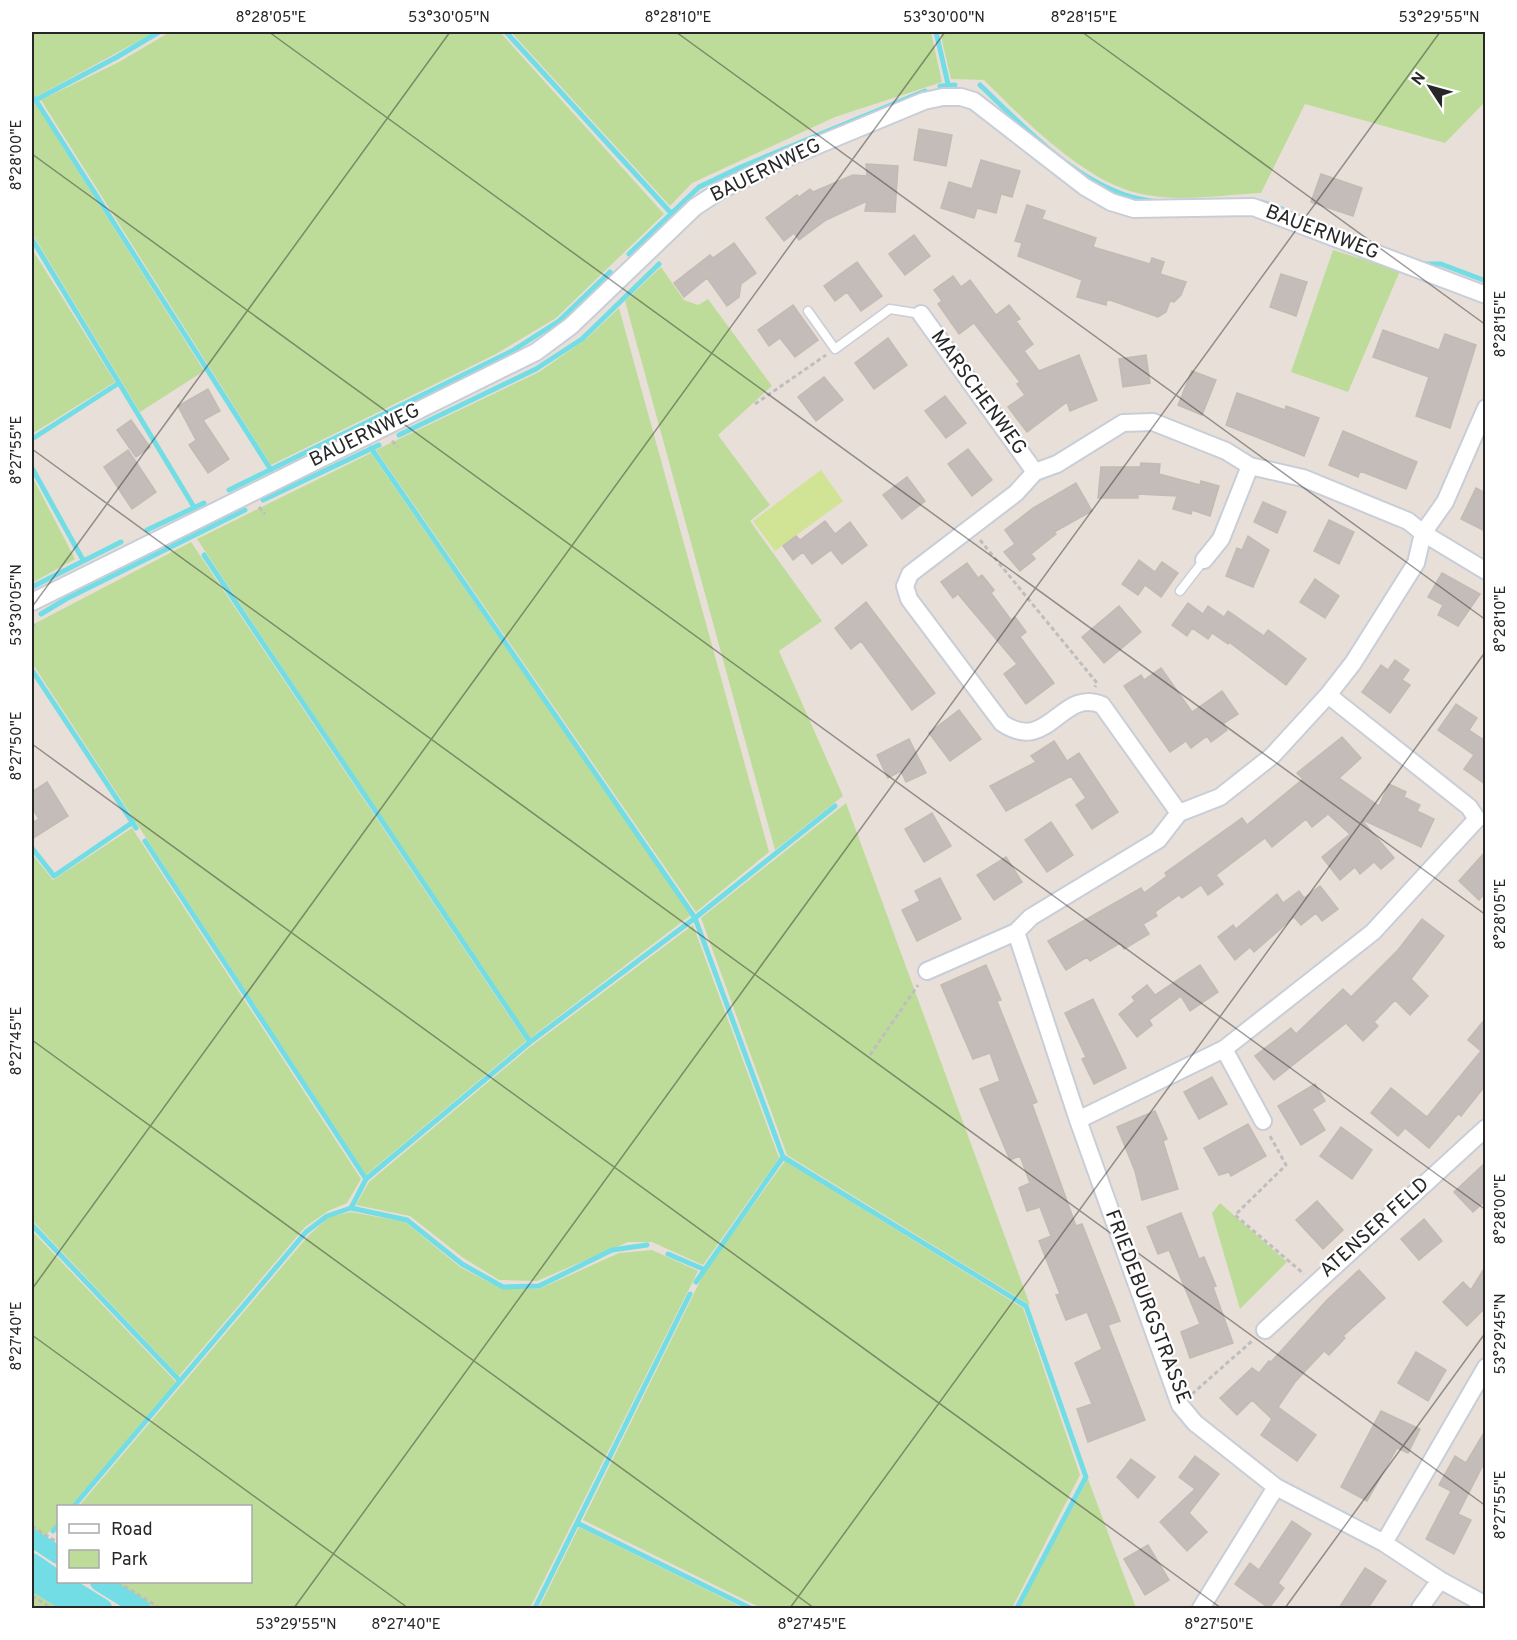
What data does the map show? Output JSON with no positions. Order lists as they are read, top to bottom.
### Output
{
  "streets": {
    "street": [
      "BAUERNWEG",
      "MARSCHENWEG",
      "ATENSER FELD",
      "FRIEDEBURGSTRASSE"
    ]
  },
  "legend": ["Road", "Park"],
  "north": "top left",
  "coordinates": [
    "8°28'05\"E",
    "53°30'05\"N",
    "8°28'10\"E",
    "53°30'00\"N",
    "8°28'15\"E",
    "53°29'55\"N",
    "8°28'00\"E",
    "8°27'55\"E",
    "8°27'50\"E",
    "8°27'45\"E",
    "53°29'45\"N",
    "8°27'40\"E"
  ]
}
